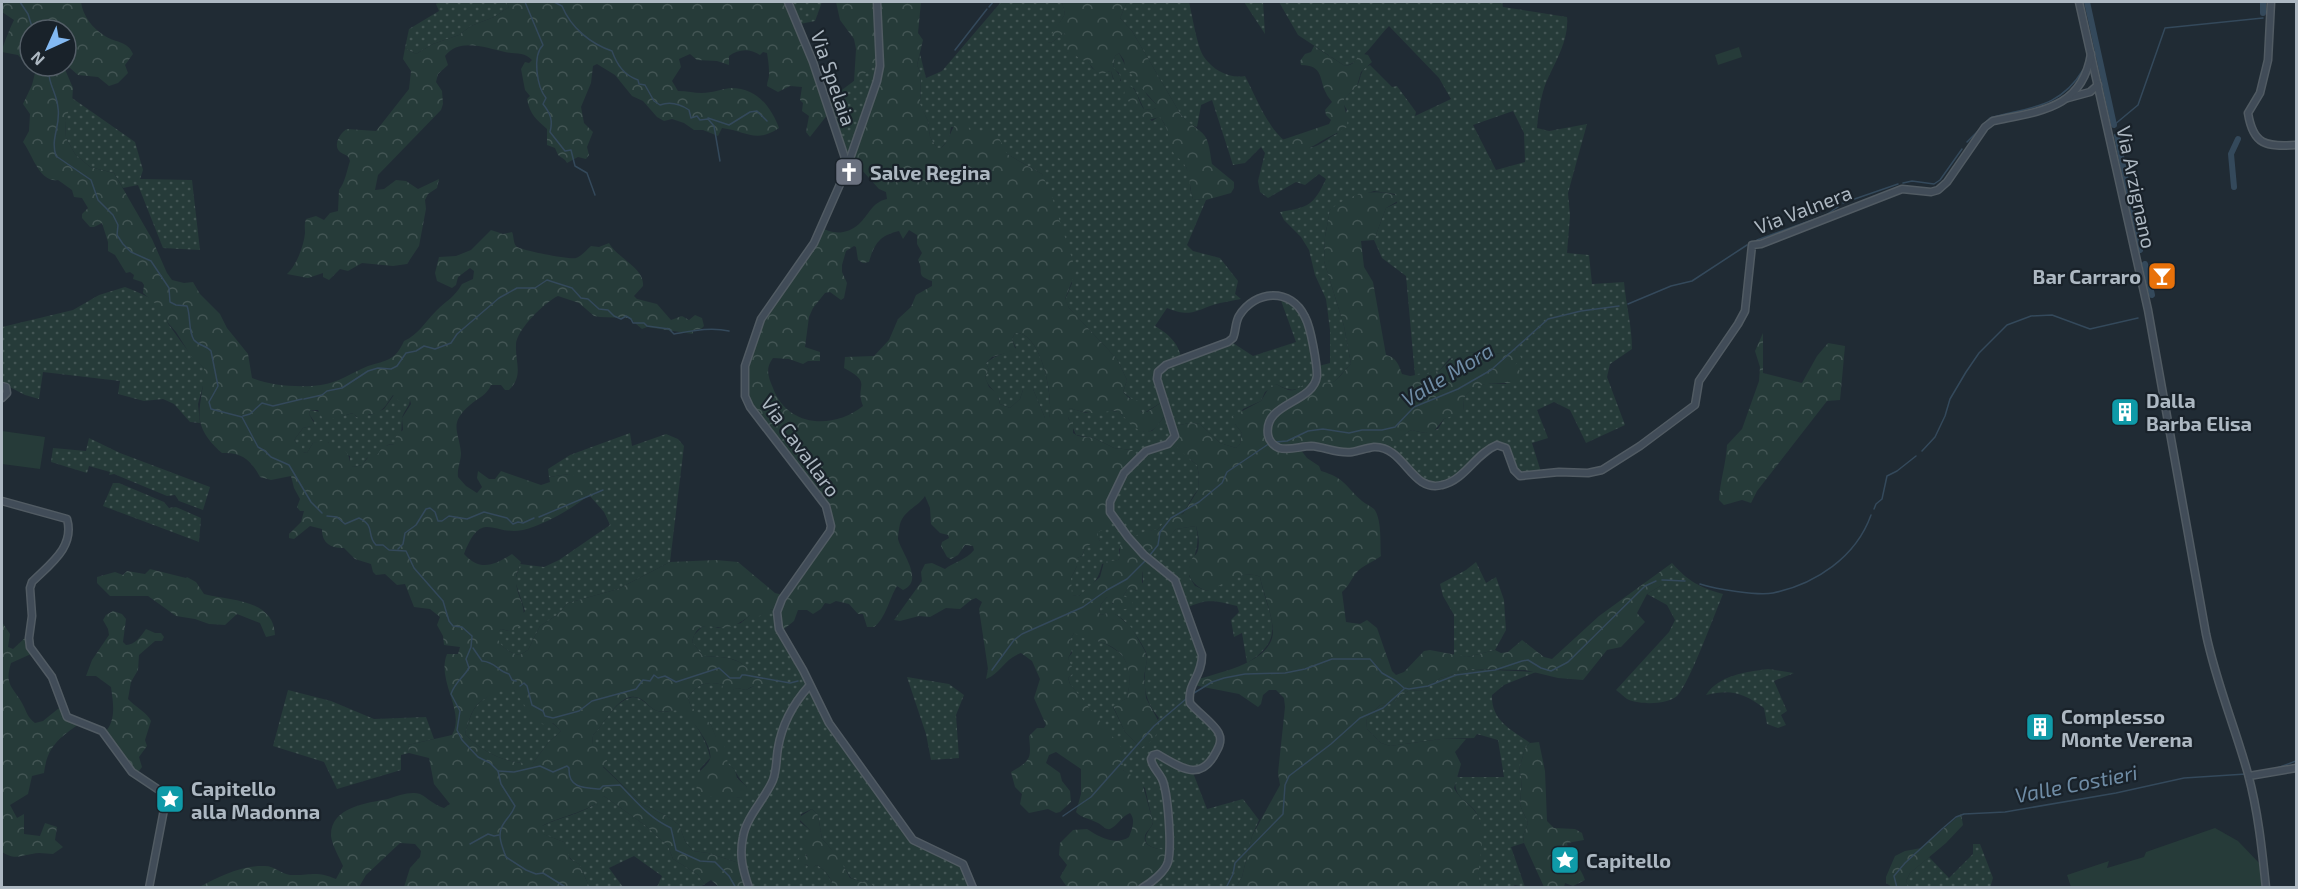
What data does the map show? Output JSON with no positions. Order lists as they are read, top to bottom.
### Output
{
  "streets": {
    "street": [
      "Via Spelaia",
      "Via Arzignano",
      "Via Valnera",
      "Via Cavallaro"
    ]
  },
  "crossings": [
    ["Via Spelaia", "Via Cavallaro"],
    ["Via Arzignano", "Via Valnera"]
  ],
  "water": ["Valle Mora", "Valle Costieri"],
  "places": {
    "church": ["Salve Regina"],
    "bar": ["Bar Carraro"],
    "building": ["Dalla Barba Elisa", "Complesso Monte Verena"],
    "place": ["Capitello alla Madonna", "Capitello"]
  },
  "north": "bottom left"
}
